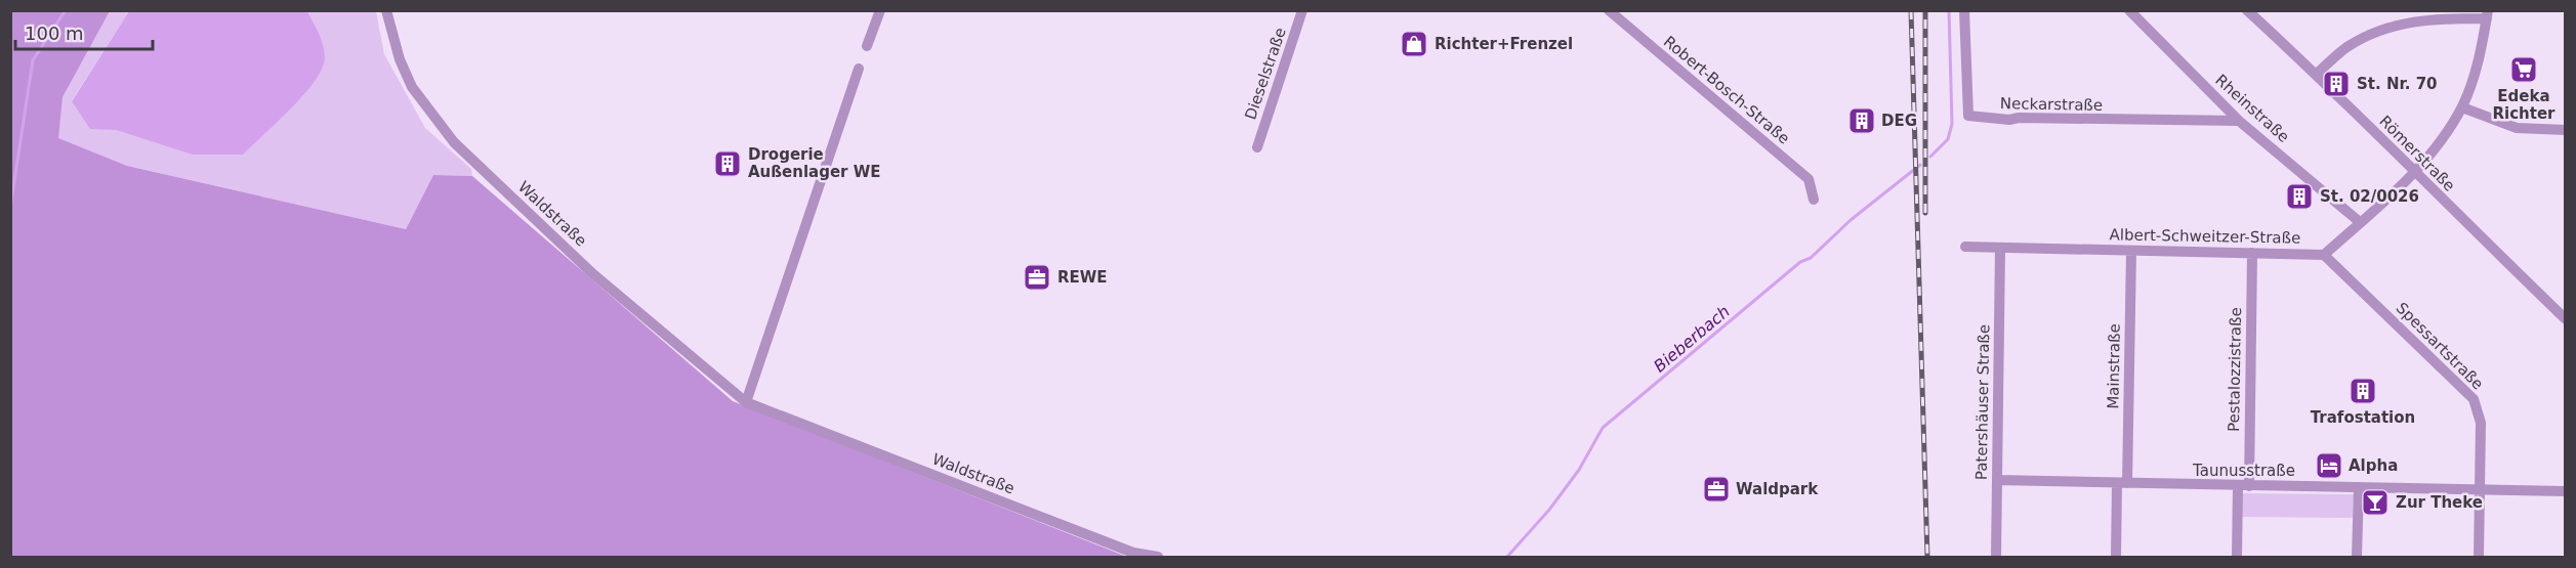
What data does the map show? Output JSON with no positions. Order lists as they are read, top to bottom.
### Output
{
  "streets": {
    "street": [
      "Dieselstraße",
      "Robert-Bosch-Straße",
      "Neckarstraße",
      "Rheinstraße",
      "Römerstraße",
      "Waldstraße",
      "Albert-Schweitzer-Straße",
      "Spessartstraße",
      "Mainstraße",
      "Pestalozzistraße",
      "Patershäuser Straße",
      "Taunusstraße"
    ]
  },
  "crossings": [
    ["Neckarstraße", "Rheinstraße"],
    ["Albert-Schweitzer-Straße", "Spessartstraße"],
    ["Albert-Schweitzer-Straße", "Mainstraße"],
    ["Albert-Schweitzer-Straße", "Pestalozzistraße"],
    ["Albert-Schweitzer-Straße", "Patershäuser Straße"],
    ["Spessartstraße", "Taunusstraße"],
    ["Mainstraße", "Taunusstraße"],
    ["Pestalozzistraße", "Taunusstraße"],
    ["Patershäuser Straße", "Taunusstraße"]
  ],
  "water": ["Bieberbach"],
  "places": {
    "shop": ["Richter+Frenzel"],
    "supermarket": ["Edeka Richter"],
    "building": [
      "St. Nr. 70",
      "DEG",
      "Drogerie Außenlager WE",
      "St. 02/0026",
      "Trafostation"
    ],
    "office": ["REWE", "Waldpark"],
    "hotel": ["Alpha"],
    "bar": ["Zur Theke"]
  },
  "scale_bar": "100 m"
}
